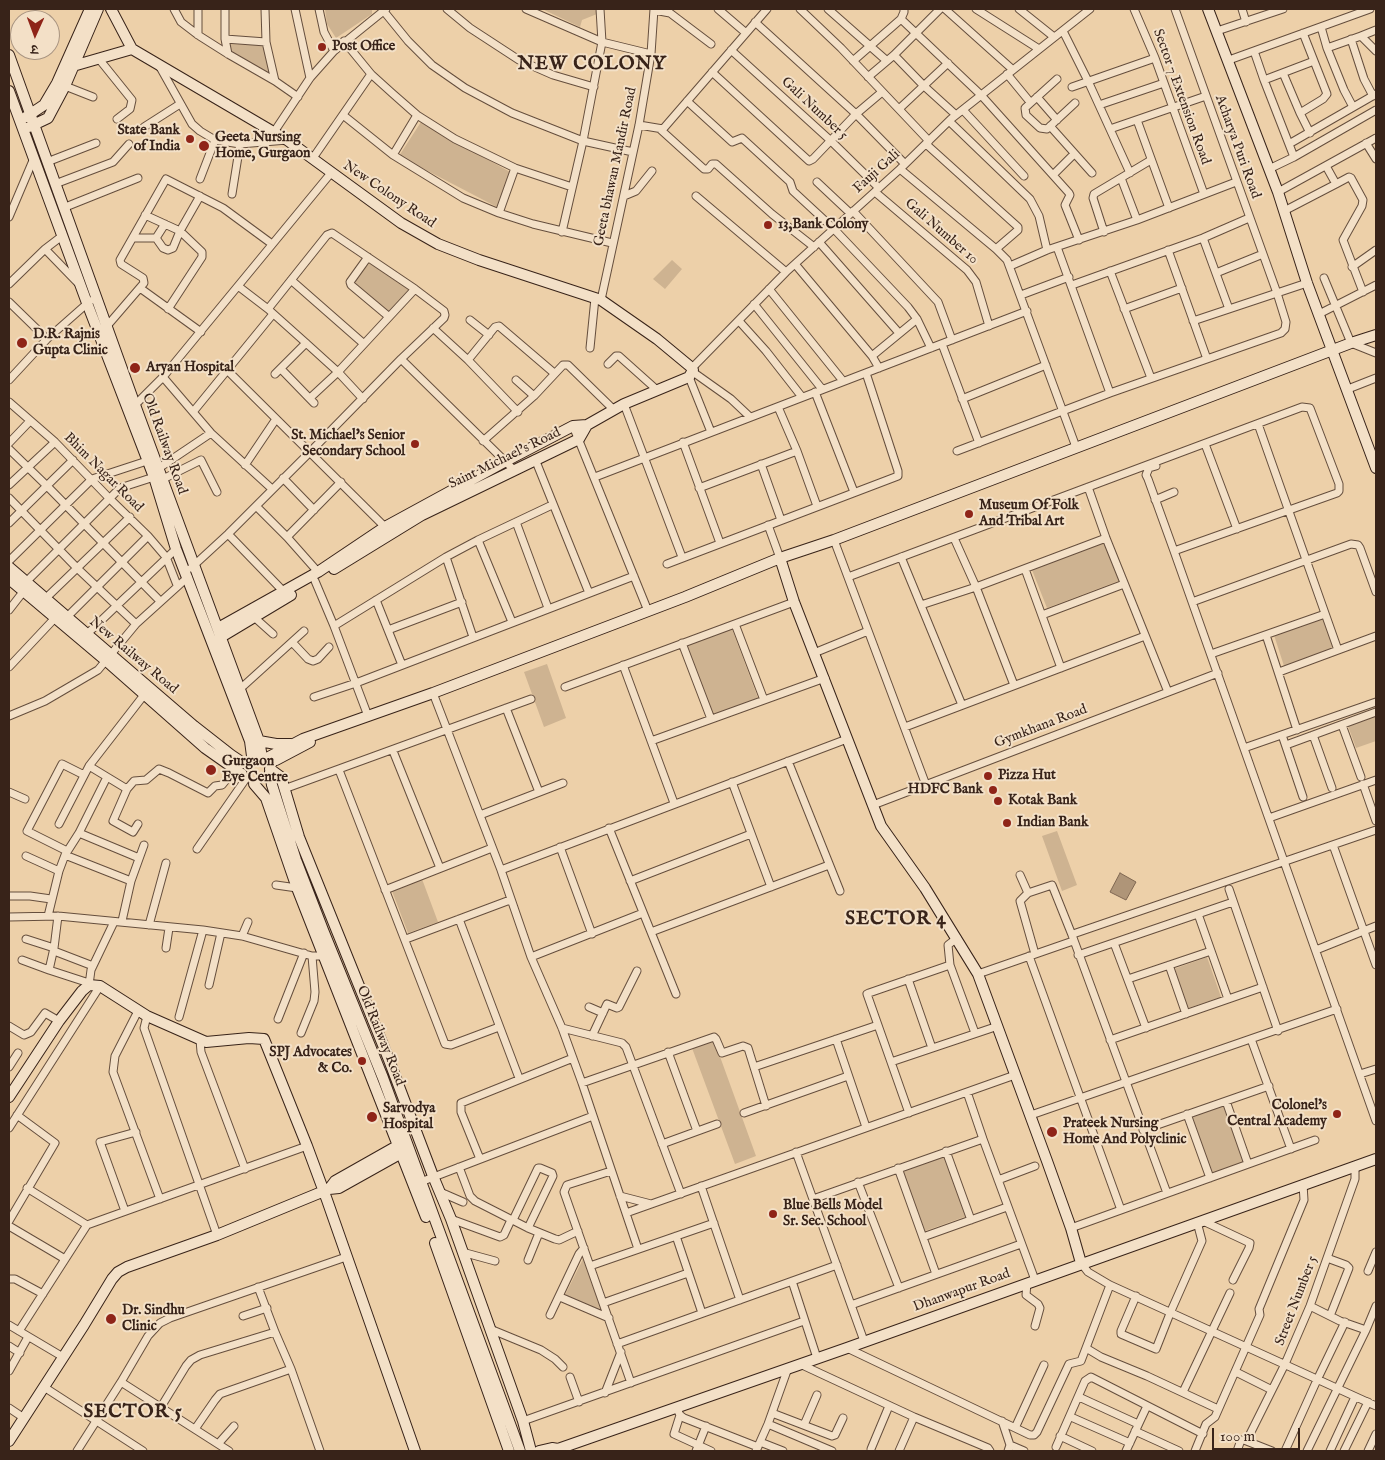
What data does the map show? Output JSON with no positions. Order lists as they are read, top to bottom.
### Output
{
  "streets": {
    "street": [
      "Sector 7 Extension Road",
      "Gali Number 5",
      "Acharya Puri Road",
      "Geeta bhawan Mandir Road",
      "Fauji Gali",
      "New Colony Road",
      "Gali Number 10",
      "Old Railway Road",
      "Saint Michael's Road",
      "Bhim Nagar Road",
      "New Railway Road",
      "Gymkhana Road",
      "Dhanwapur Road",
      "Street Number 5"
    ]
  },
  "crossings": [
    ["Gali Number 5", "Fauji Gali"],
    ["Gali Number 5", "Gali Number 10"],
    ["Geeta bhawan Mandir Road", "New Colony Road"],
    ["Fauji Gali", "New Colony Road"],
    ["Fauji Gali", "Gali Number 10"],
    ["Old Railway Road", "Saint Michael's Road"],
    ["Old Railway Road", "New Railway Road"],
    ["Dhanwapur Road", "Street Number 5"]
  ],
  "districts": ["NEW COLONY", "SECTOR 4", "SECTOR 5"],
  "places": [
    "Post Office",
    "State Bank of India",
    "Geeta Nursing Home, Gurgaon",
    "13,Bank Colony",
    "D.R. Rajnis Gupta Clinic",
    "Aryan Hospital",
    "St. Michael's Senior Secondary School",
    "Museum Of Folk And Tribal Art",
    "Gurgaon Eye Centre",
    "Pizza Hut",
    "HDFC Bank",
    "Kotak Bank",
    "Indian Bank",
    "SPJ Advocates & Co.",
    "Colonel's Central Academy",
    "Sarvodya Hospital",
    "Prateek Nursing Home And Polyclinic",
    "Blue Bells Model Sr. Sec. School",
    "Dr. Sindhu Clinic"
  ],
  "scale_bar": "100 m",
  "north": "bottom"
}
